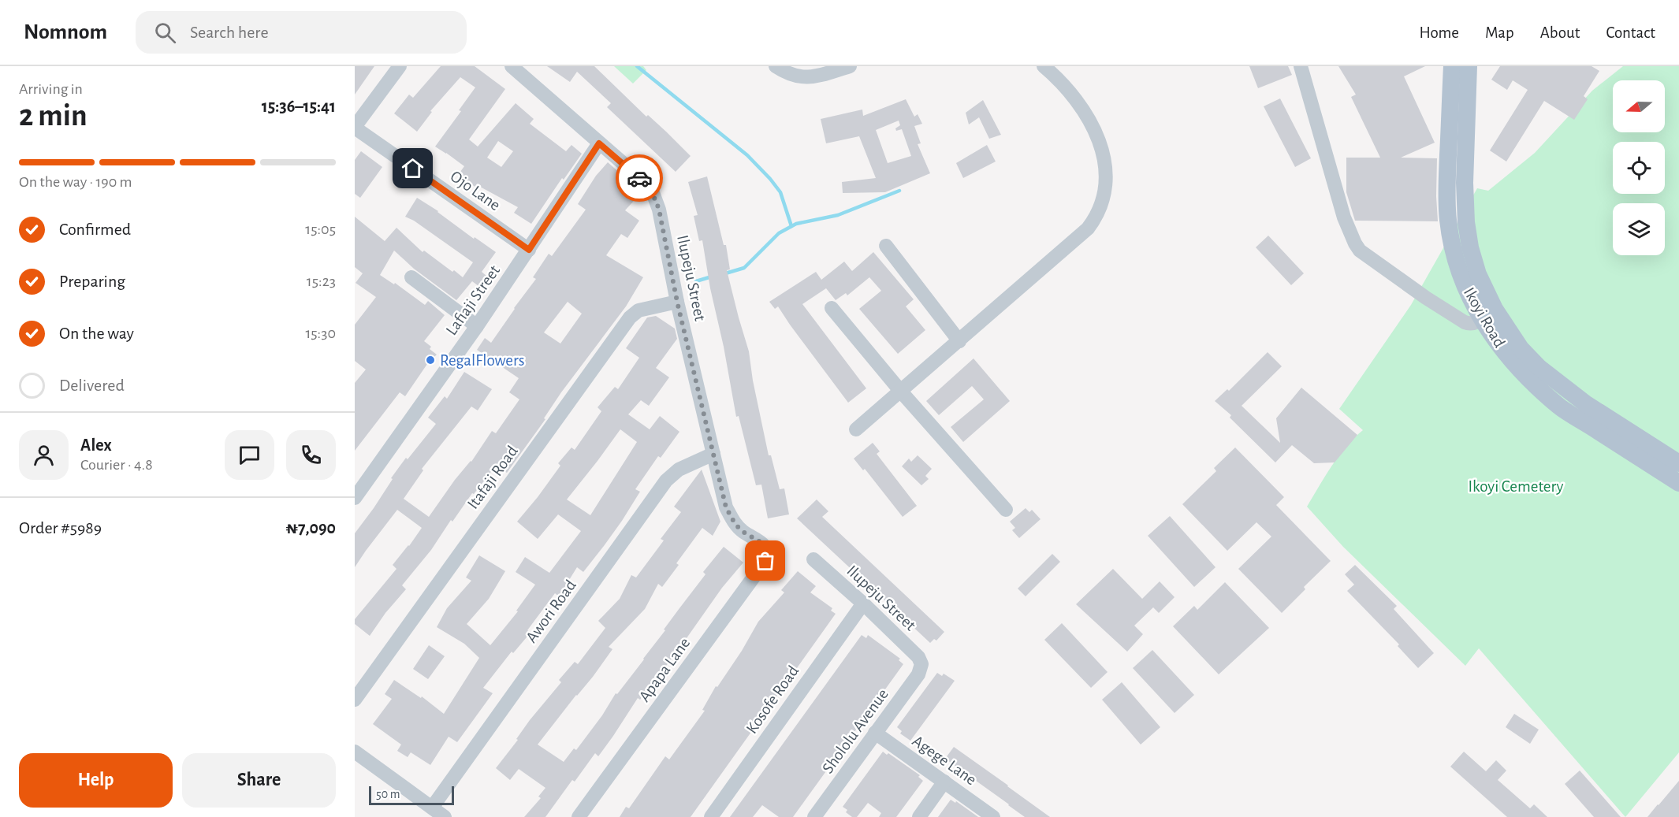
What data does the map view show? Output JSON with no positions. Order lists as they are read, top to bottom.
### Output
{
  "streets": {
    "main road": ["Ikoyi Road"],
    "street": [
      "Ojo Lane",
      "Ilupeju Street",
      "Lafiaji Street",
      "Itafaji Road",
      "Awori Road",
      "Apapa Lane",
      "Kosofe Road",
      "Shololu Avenue",
      "Agege Lane"
    ]
  },
  "crossings": [
    ["Ojo Lane", "Lafiaji Street"],
    ["Ilupeju Street", "Lafiaji Street"],
    ["Ilupeju Street", "Itafaji Road"],
    ["Ilupeju Street", "Awori Road"],
    ["Ilupeju Street", "Apapa Lane"],
    ["Ilupeju Street", "Kosofe Road"],
    ["Ilupeju Street", "Shololu Avenue"],
    ["Shololu Avenue", "Agege Lane"]
  ],
  "parks": ["Ikoyi Cemetery"],
  "places": ["RegalFlowers"],
  "scale_bar": "50 m",
  "north": "left",
  "page": {
    "header": "Nomnom",
    "search": "Search here",
    "nav": [
      "Home",
      "Map",
      "About",
      "Contact"
    ],
    "heading": ["2 min", "Arriving in", "15:36–15:41"],
    "panel": [
      "Alex",
      "Courier · 4.8",
      "Order #5989",
      "₦7,090"
    ],
    "bar": "On the way · 190 m",
    "list": [
      ["Confirmed", "15:05"],
      ["Preparing", "15:23"],
      ["On the way", "15:30"],
      "Delivered"
    ],
    "buttons": ["Help", "Share"],
    "scale": "50 m"
  }
}
